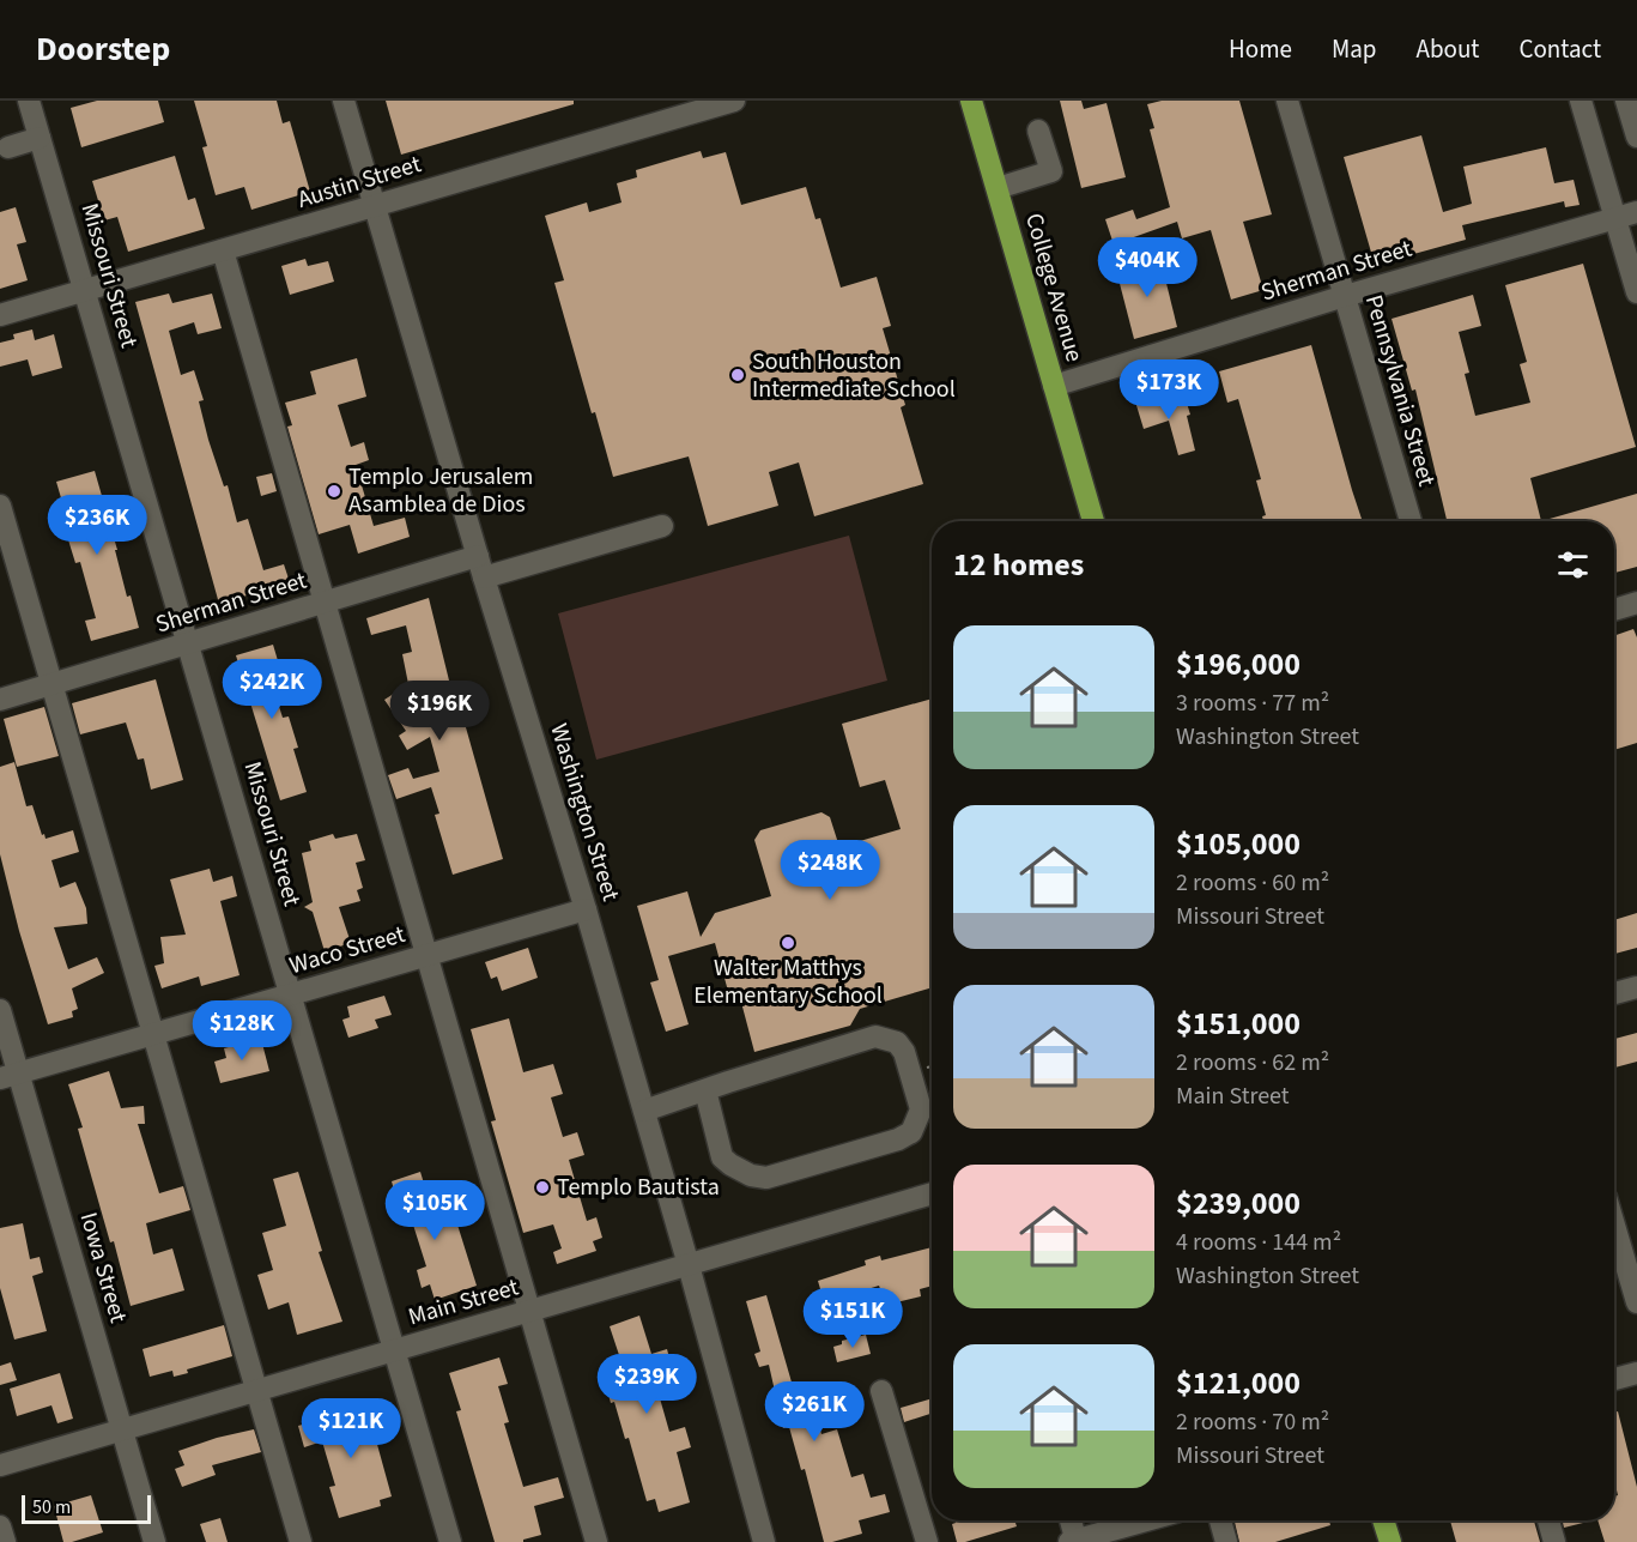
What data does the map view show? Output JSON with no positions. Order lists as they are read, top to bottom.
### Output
{
  "streets": {
    "main road": ["College Avenue"],
    "street": [
      "Austin Street",
      "Sherman Street",
      "Missouri Street",
      "Pennsylvania Street",
      "Washington Street",
      "Waco Street",
      "Iowa Street",
      "Main Street"
    ]
  },
  "crossings": [
    ["Austin Street", "Missouri Street"],
    ["Austin Street", "Washington Street"],
    ["Sherman Street", "Missouri Street"],
    ["Sherman Street", "College Avenue"],
    ["Sherman Street", "Pennsylvania Street"],
    ["Sherman Street", "Washington Street"],
    ["Missouri Street", "Waco Street"],
    ["Missouri Street", "Main Street"],
    ["Washington Street", "Waco Street"],
    ["Washington Street", "Main Street"],
    ["Waco Street", "Iowa Street"],
    ["Iowa Street", "Main Street"]
  ],
  "places": [
    "South Houston Intermediate School",
    "Templo Jerusalem Asamblea de Dios",
    "Walter Matthys Elementary School",
    "Templo Bautista"
  ],
  "scale_bar": "50 m",
  "page": {
    "header": "Doorstep",
    "nav": [
      "Home",
      "Map",
      "About",
      "Contact"
    ],
    "price": [
      "$404K",
      "$173K",
      "$236K",
      "$242K",
      "$196K",
      "$248K",
      "$128K",
      "$105K",
      "$151K",
      "$239K",
      "$261K",
      "$121K"
    ],
    "heading": "12 homes",
    "list": [
      {
        "name": "$196,000",
        "note": "3 rooms · 77 m² · Washington Street"
      },
      {
        "name": "$105,000",
        "note": "2 rooms · 60 m² · Missouri Street"
      },
      {
        "name": "$151,000",
        "note": "2 rooms · 62 m² · Main Street"
      },
      {
        "name": "$239,000",
        "note": "4 rooms · 144 m² · Washington Street"
      },
      {
        "name": "$121,000",
        "note": "2 rooms · 70 m² · Missouri Street"
      }
    ],
    "scale": "50 m"
  }
}
